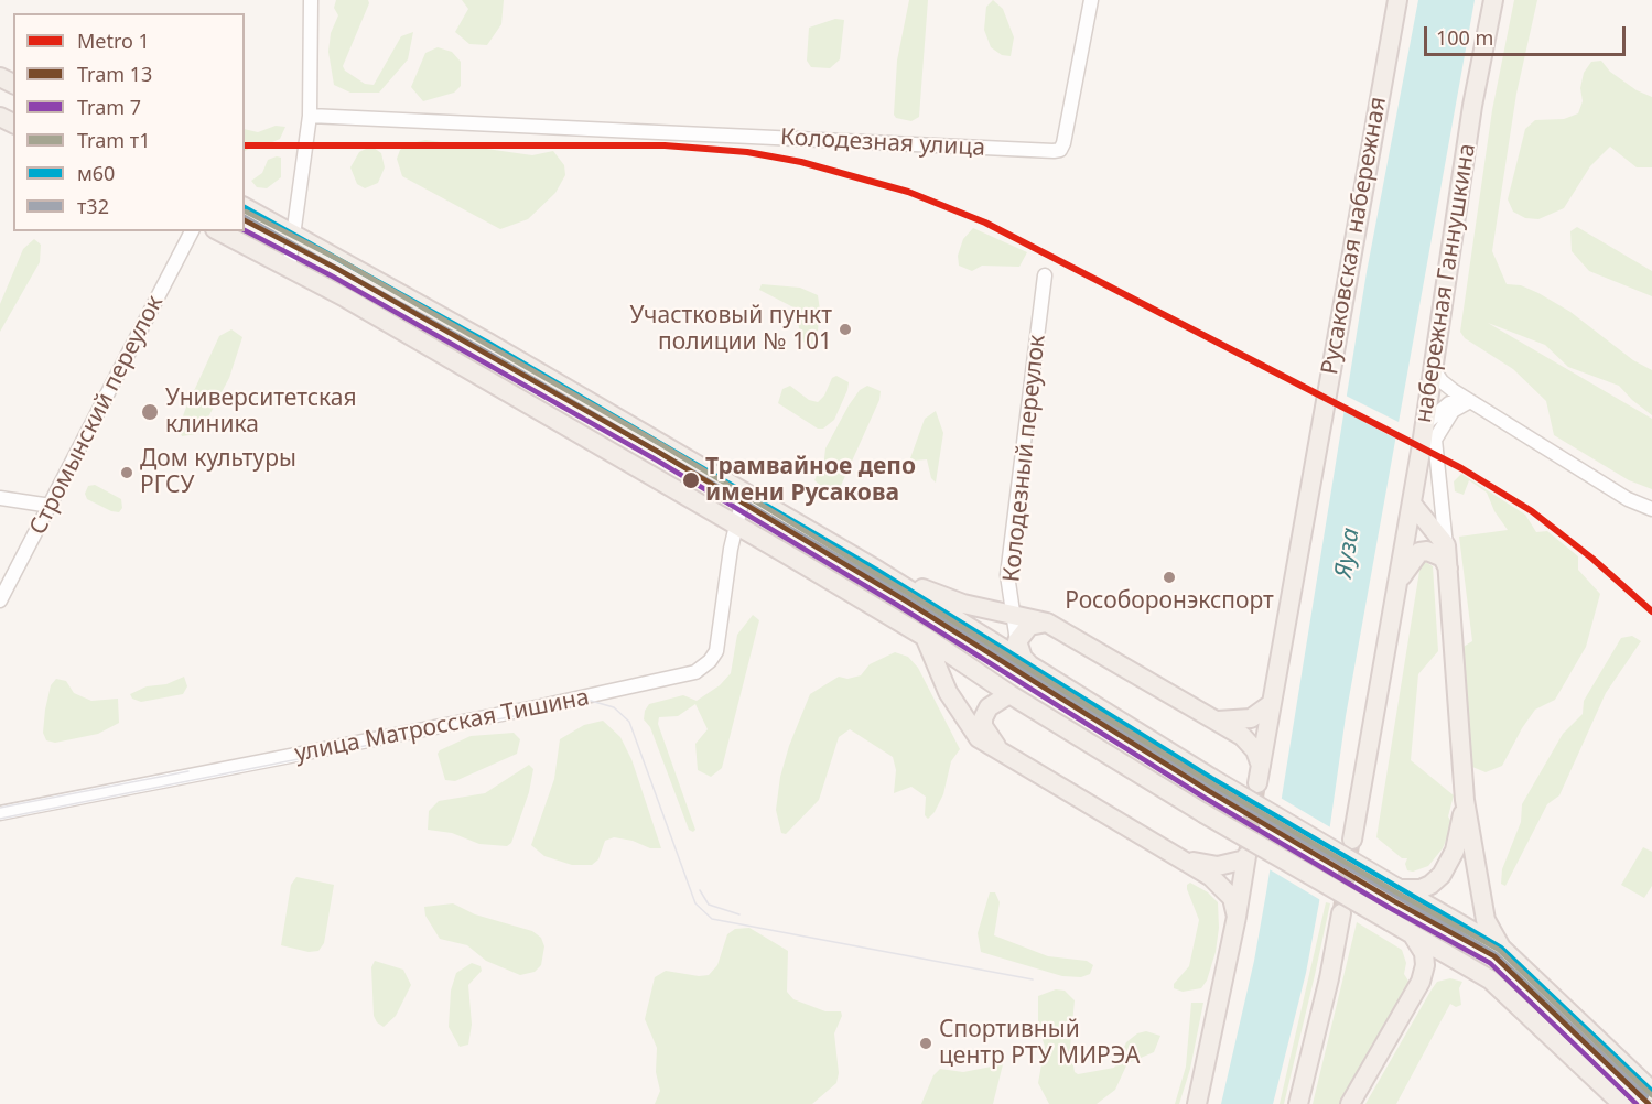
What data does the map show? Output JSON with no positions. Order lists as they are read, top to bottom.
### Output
{
  "streets": {
    "main road": ["Русаковская набережная", "набережная Ганнушкина"],
    "street": [
      "Колодезная улица",
      "Стромынский переулок",
      "Колодезный переулок",
      "улица Матросская Тишина"
    ]
  },
  "water": ["Яуза"],
  "places": [
    "Участковый пункт полиции № 101",
    "Университетская клиника",
    "Дом культуры РГСУ",
    "Трамвайное депо имени Русакова",
    "Рособоронэкспорт",
    "Спортивный центр РТУ МИРЭА"
  ],
  "lines": [
    "metro line 1",
    "transit line м60",
    "tram line т1",
    "transit line т32",
    "tram line 13",
    "tram line 7"
  ],
  "legend": [
    "Metro 1",
    "Tram 13",
    "Tram 7",
    "Tram т1",
    "м60",
    "т32"
  ],
  "scale_bar": "100 m"
}
